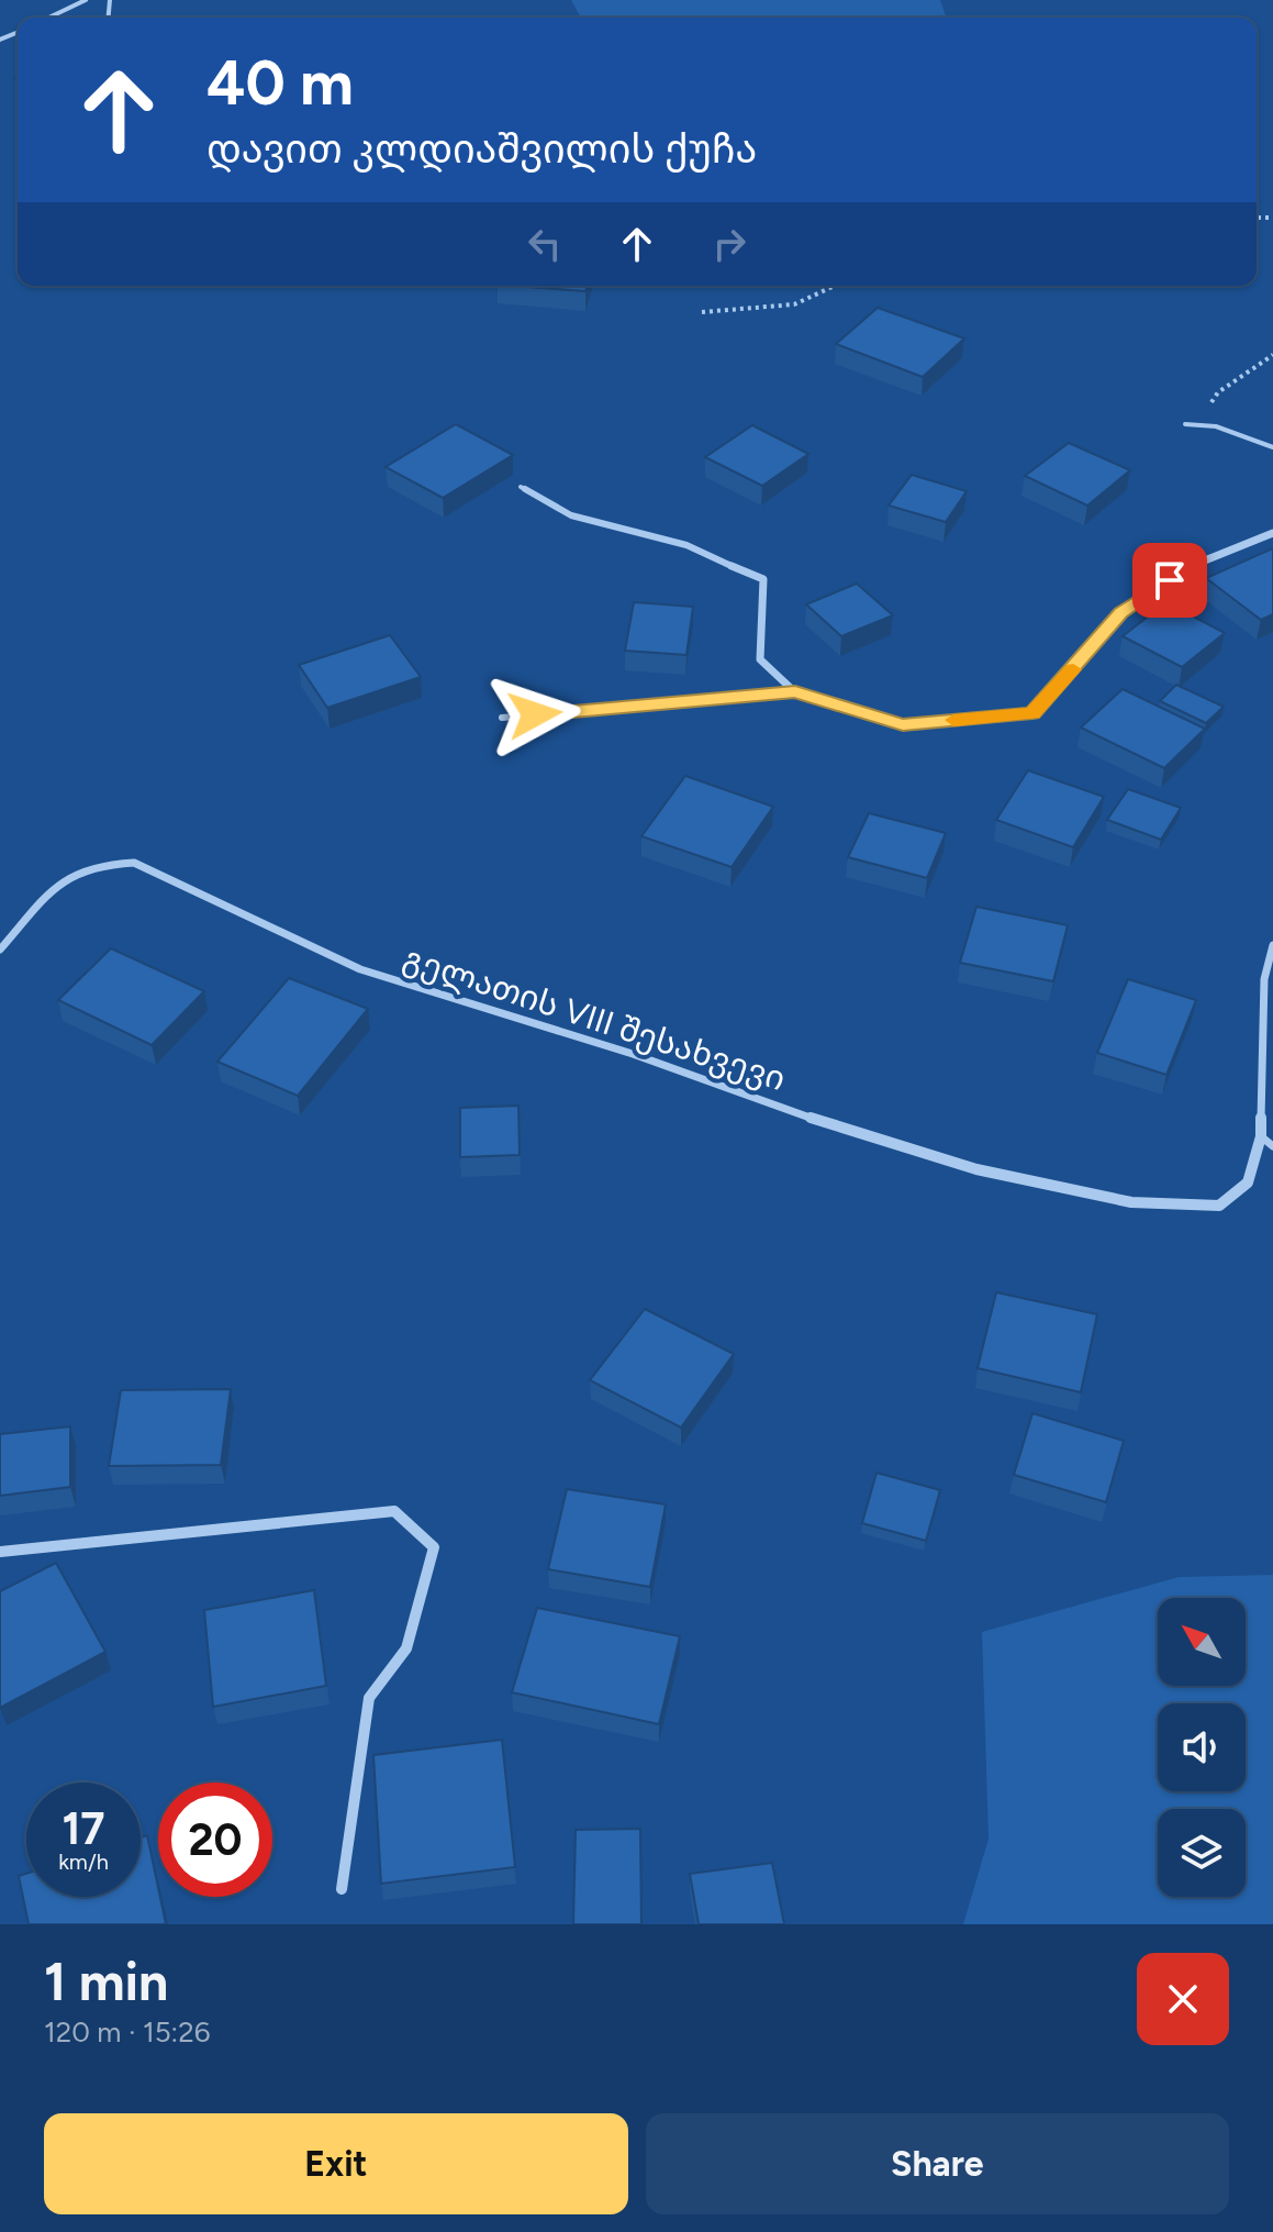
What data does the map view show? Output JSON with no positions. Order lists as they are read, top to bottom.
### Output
{
  "streets": {
    "street": ["გელათის VIII შესახვევი"]
  },
  "north": "top left",
  "page": {
    "turn": ["40 m", "დავით კლდიაშვილის ქუჩა"],
    "speed": "17 km/h",
    "limit": "20",
    "heading": ["1 min", "120 m · 15:26"],
    "buttons": ["Exit", "Share"]
  }
}
